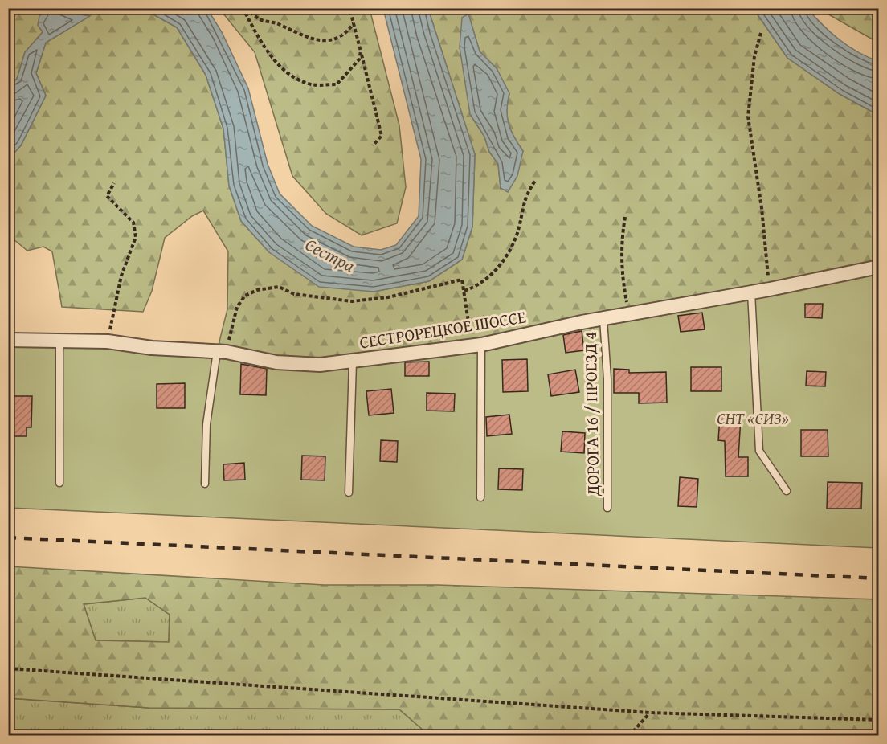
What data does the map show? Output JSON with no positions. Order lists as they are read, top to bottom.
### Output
{
  "streets": {
    "street": ["СЕСТРОРЕЦКОЕ ШОССЕ"],
    "lane": ["ДОРОГА 16 / ПРОЕЗД 4"]
  },
  "crossings": [
    ["СЕСТРОРЕЦКОЕ ШОССЕ", "ДОРОГА 16 / ПРОЕЗД 4"]
  ],
  "water": ["Сестра"],
  "parks": ["СНТ «СИЗ»"]
}
